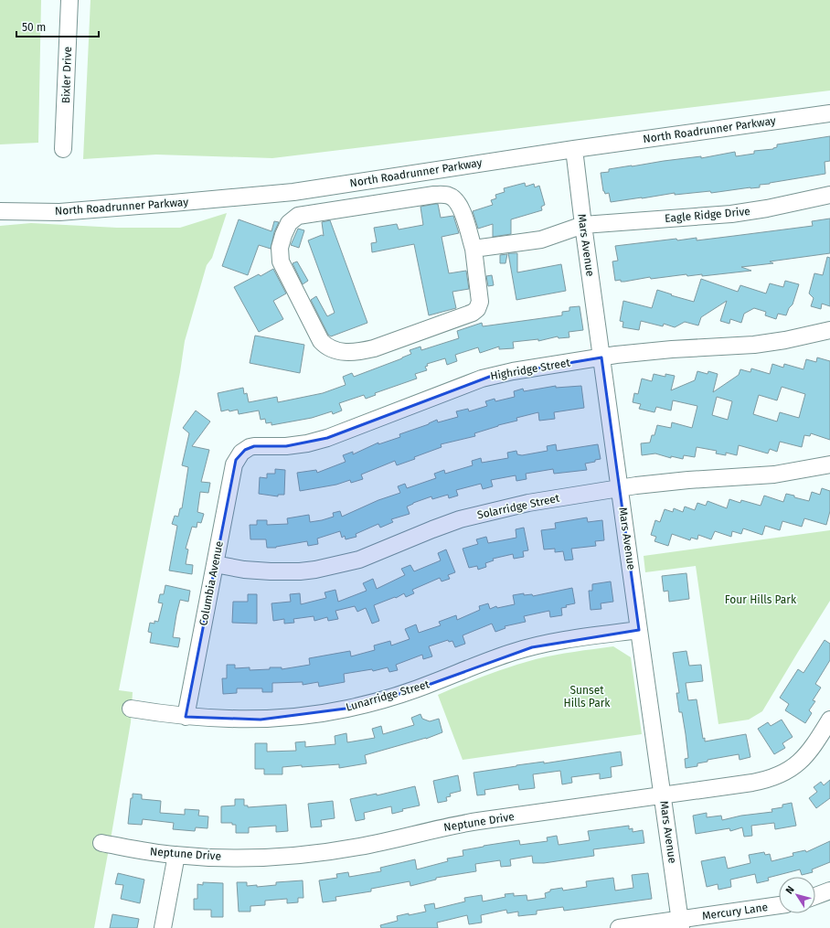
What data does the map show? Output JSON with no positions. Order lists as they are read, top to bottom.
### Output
{
  "streets": {
    "street": [
      "Bixler Drive",
      "North Roadrunner Parkway",
      "Eagle Ridge Drive",
      "Mars Avenue",
      "Highridge Street",
      "Solarridge Street",
      "Columbia Avenue",
      "Lunarridge Street",
      "Neptune Drive",
      "Mercury Lane"
    ]
  },
  "crossings": [
    ["North Roadrunner Parkway", "Mars Avenue"],
    ["Eagle Ridge Drive", "Mars Avenue"],
    ["Mars Avenue", "Highridge Street"],
    ["Mars Avenue", "Solarridge Street"],
    ["Mars Avenue", "Lunarridge Street"],
    ["Mars Avenue", "Neptune Drive"],
    ["Mars Avenue", "Mercury Lane"],
    ["Highridge Street", "Columbia Avenue"],
    ["Solarridge Street", "Columbia Avenue"],
    ["Columbia Avenue", "Lunarridge Street"]
  ],
  "parks": ["Four Hills Park", "Sunset Hills Park"],
  "scale_bar": "50 m",
  "north": "top left"
}
